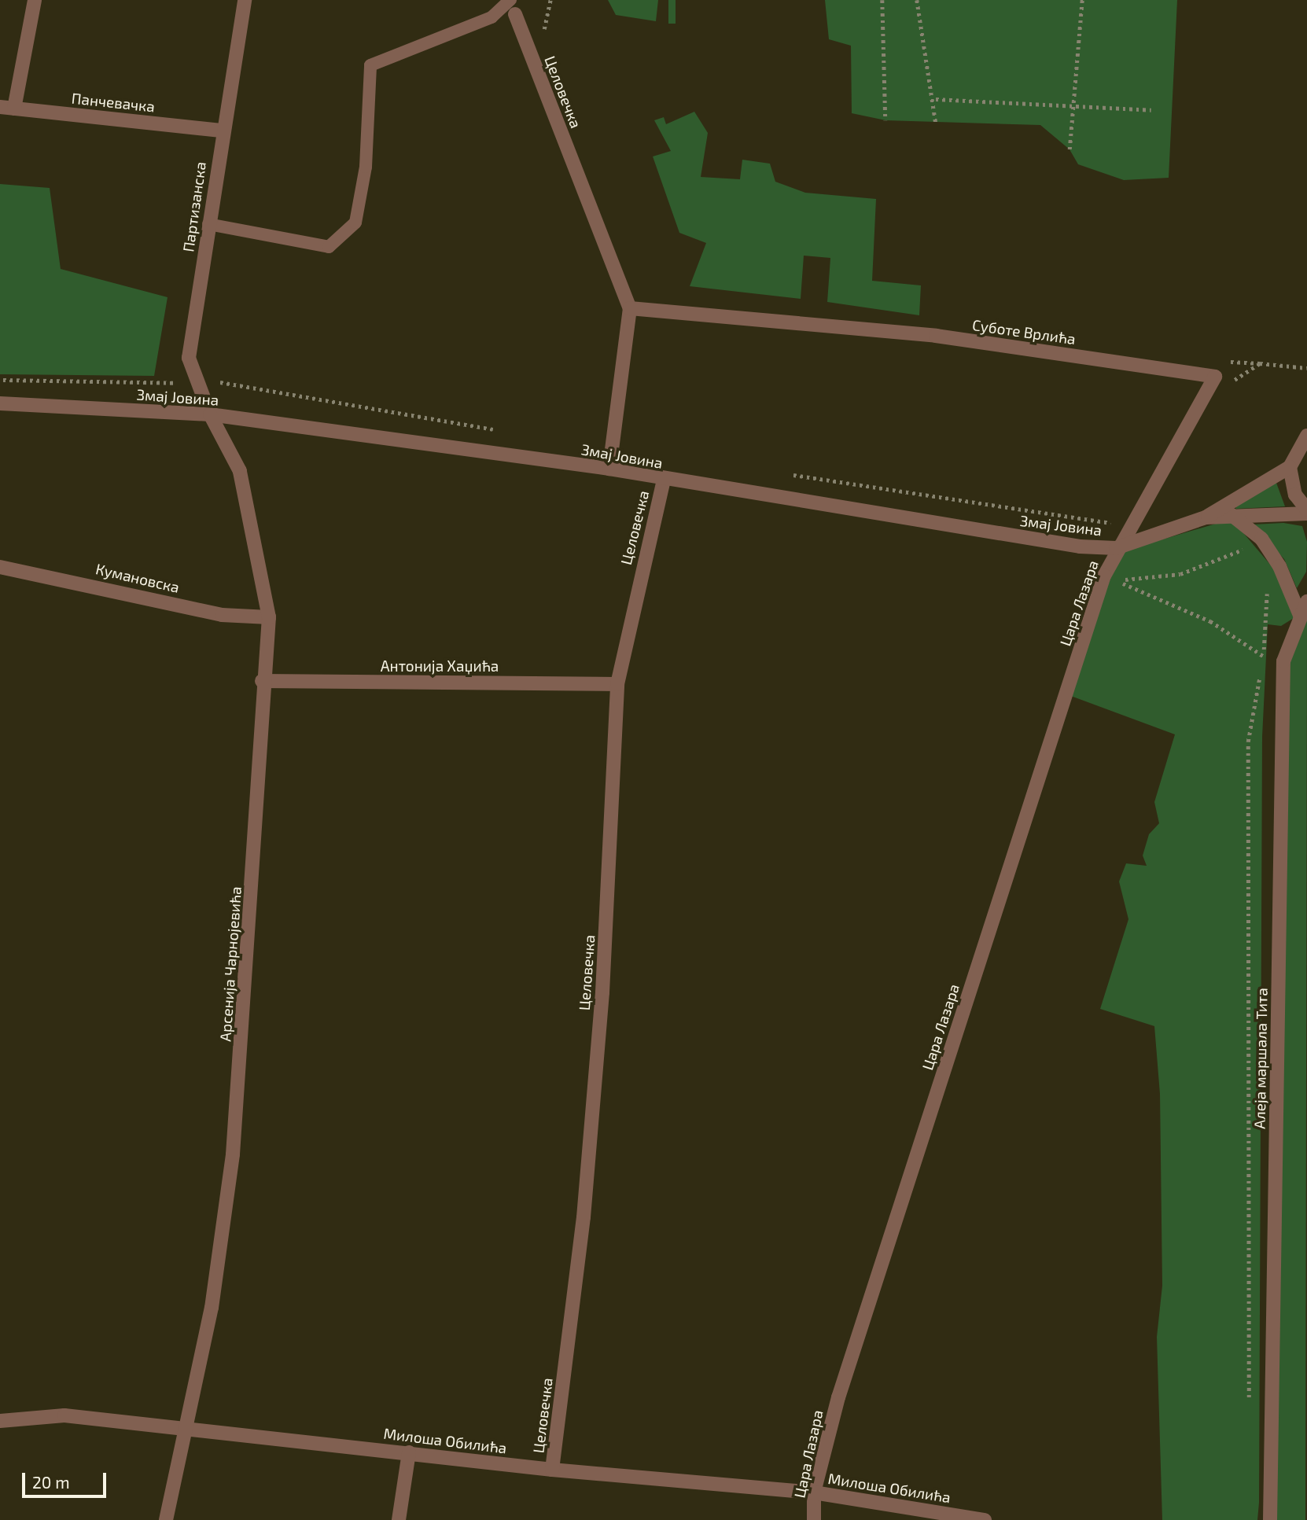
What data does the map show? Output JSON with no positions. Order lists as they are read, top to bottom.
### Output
{
  "streets": {
    "street": [
      "Целовечка",
      "Панчевачка",
      "Партизанска",
      "Суботе Врлића",
      "Змај Јовина",
      "Кумановска",
      "Цара Лазара",
      "Антонија Хаџића",
      "Арсенија Чарнојевића",
      "Алеја маршала Тита",
      "Милоша Обилића"
    ]
  },
  "crossings": [
    ["Целовечка", "Суботе Врлића"],
    ["Целовечка", "Змај Јовина"],
    ["Целовечка", "Антонија Хаџића"],
    ["Целовечка", "Милоша Обилића"],
    ["Панчевачка", "Партизанска"],
    ["Партизанска", "Змај Јовина"],
    ["Партизанска", "Арсенија Чарнојевића"],
    ["Змај Јовина", "Цара Лазара"],
    ["Змај Јовина", "Арсенија Чарнојевића"],
    ["Кумановска", "Арсенија Чарнојевића"],
    ["Цара Лазара", "Милоша Обилића"],
    ["Антонија Хаџића", "Арсенија Чарнојевића"],
    ["Арсенија Чарнојевића", "Милоша Обилића"]
  ],
  "scale_bar": "20 m"
}
